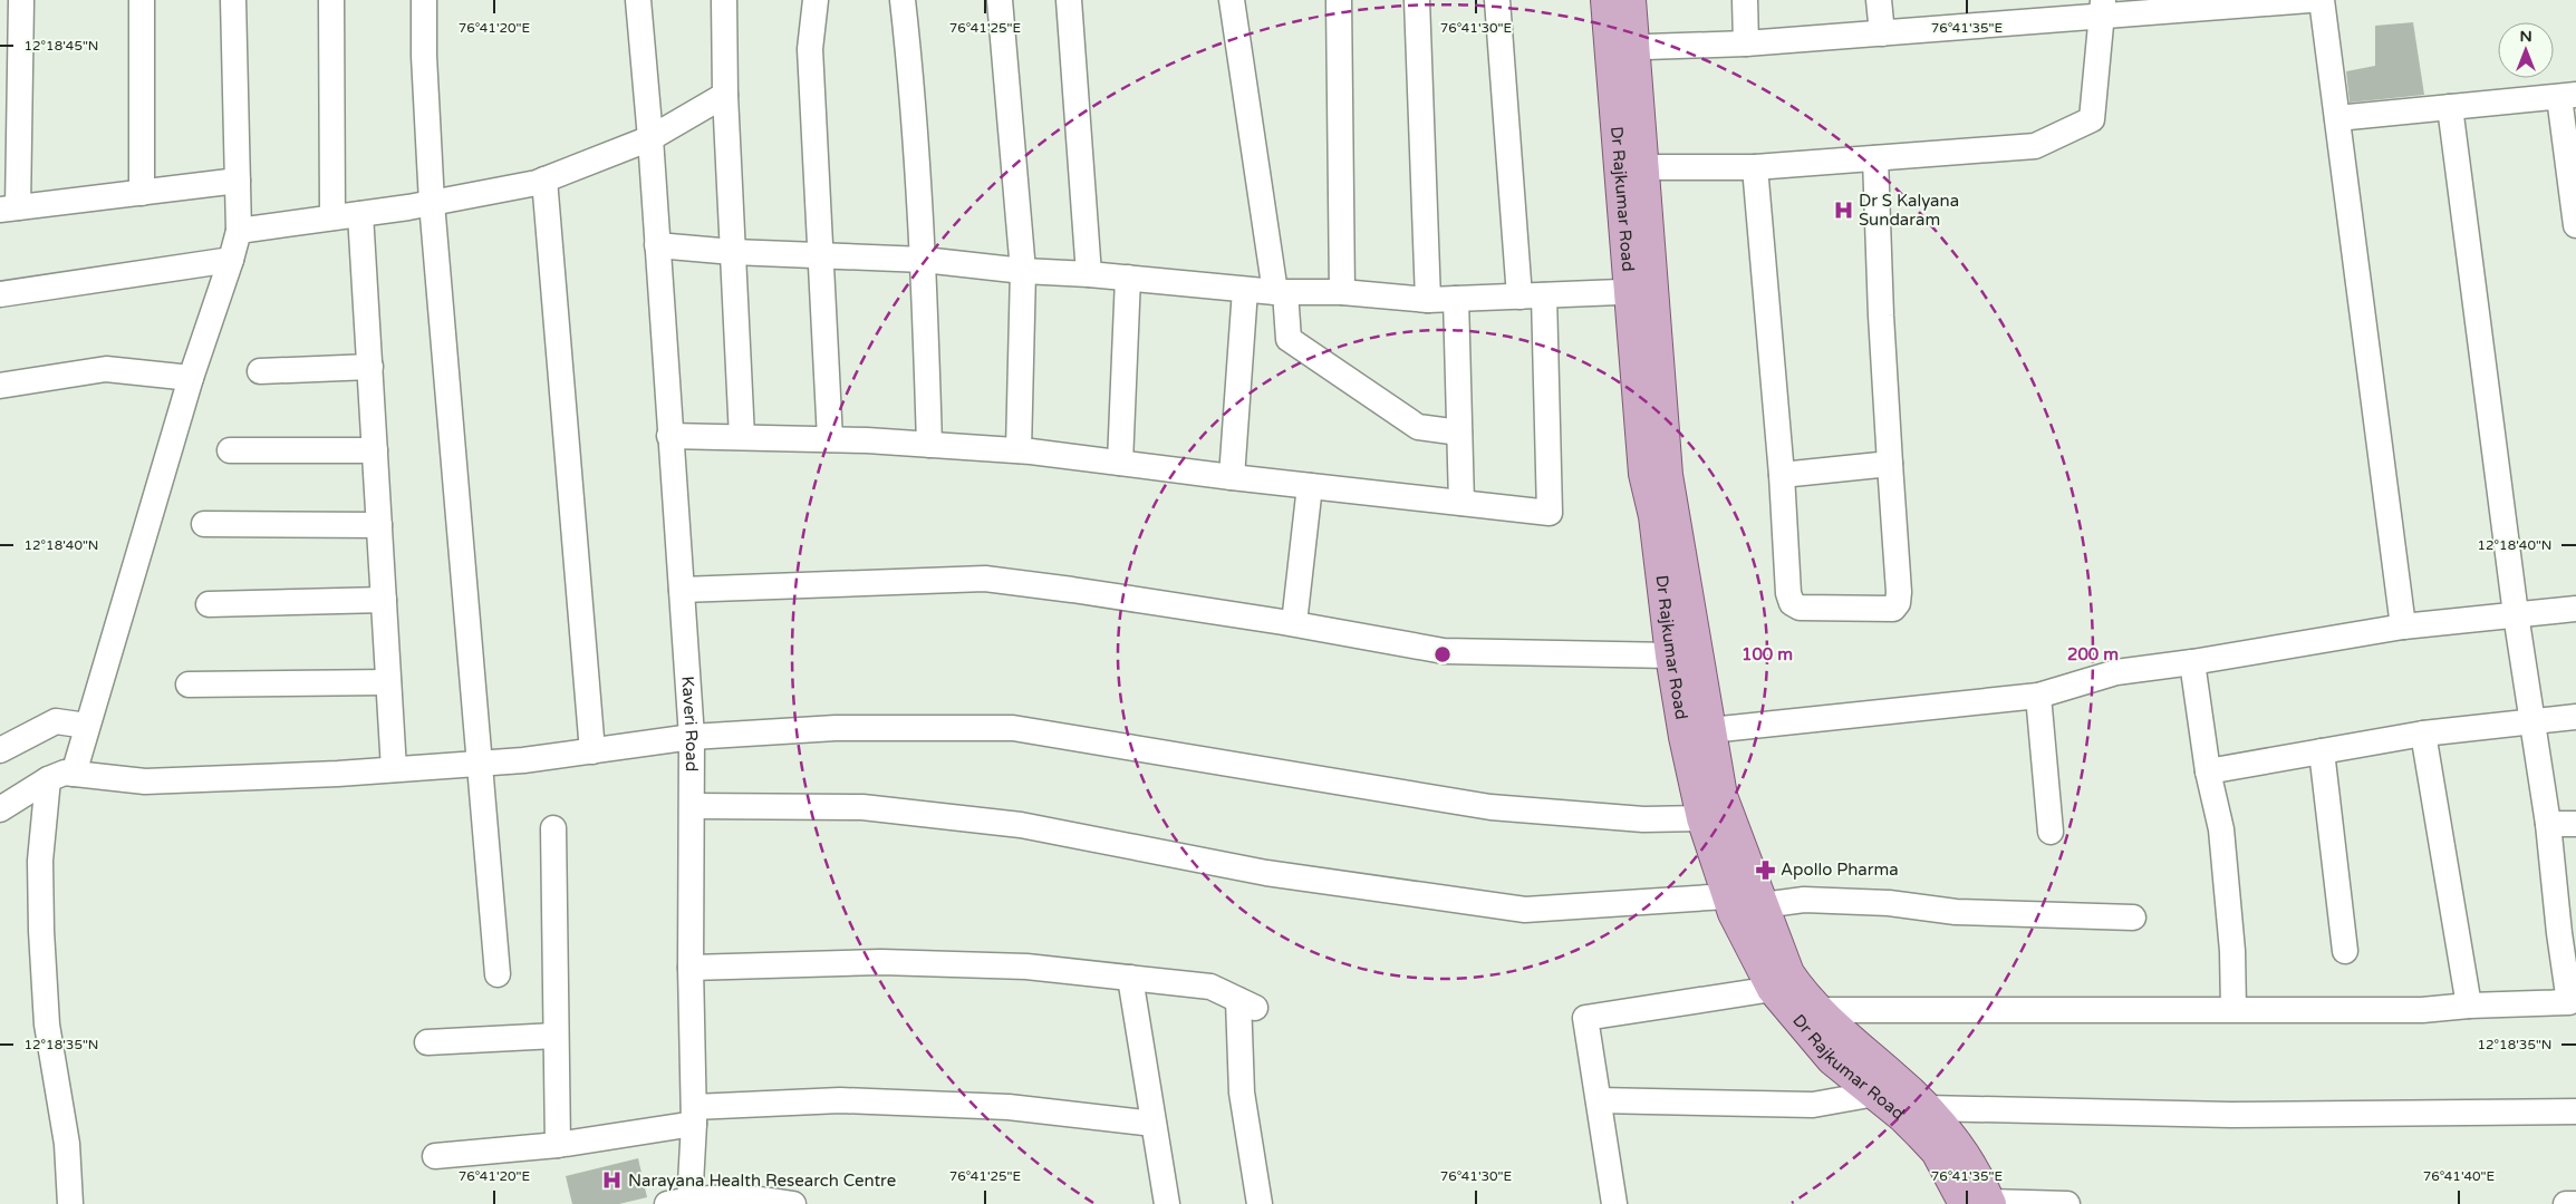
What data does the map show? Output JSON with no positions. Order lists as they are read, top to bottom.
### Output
{
  "streets": {
    "main road": ["Dr Rajkumar Road"],
    "street": ["Kaveri Road"]
  },
  "places": {
    "hospital": ["Dr S Kalyana Sundaram", "Narayana Health Research Centre"],
    "pharmacy": ["Apollo Pharma"]
  },
  "north": "top",
  "coordinates": [
    "76°41'20\"E",
    "76°41'25\"E",
    "76°41'30\"E",
    "76°41'35\"E",
    "12°18'45\"N",
    "12°18'40\"N",
    "12°18'35\"N",
    "76°41'40\"E"
  ],
  "rings": ["100 m", "200 m"]
}
